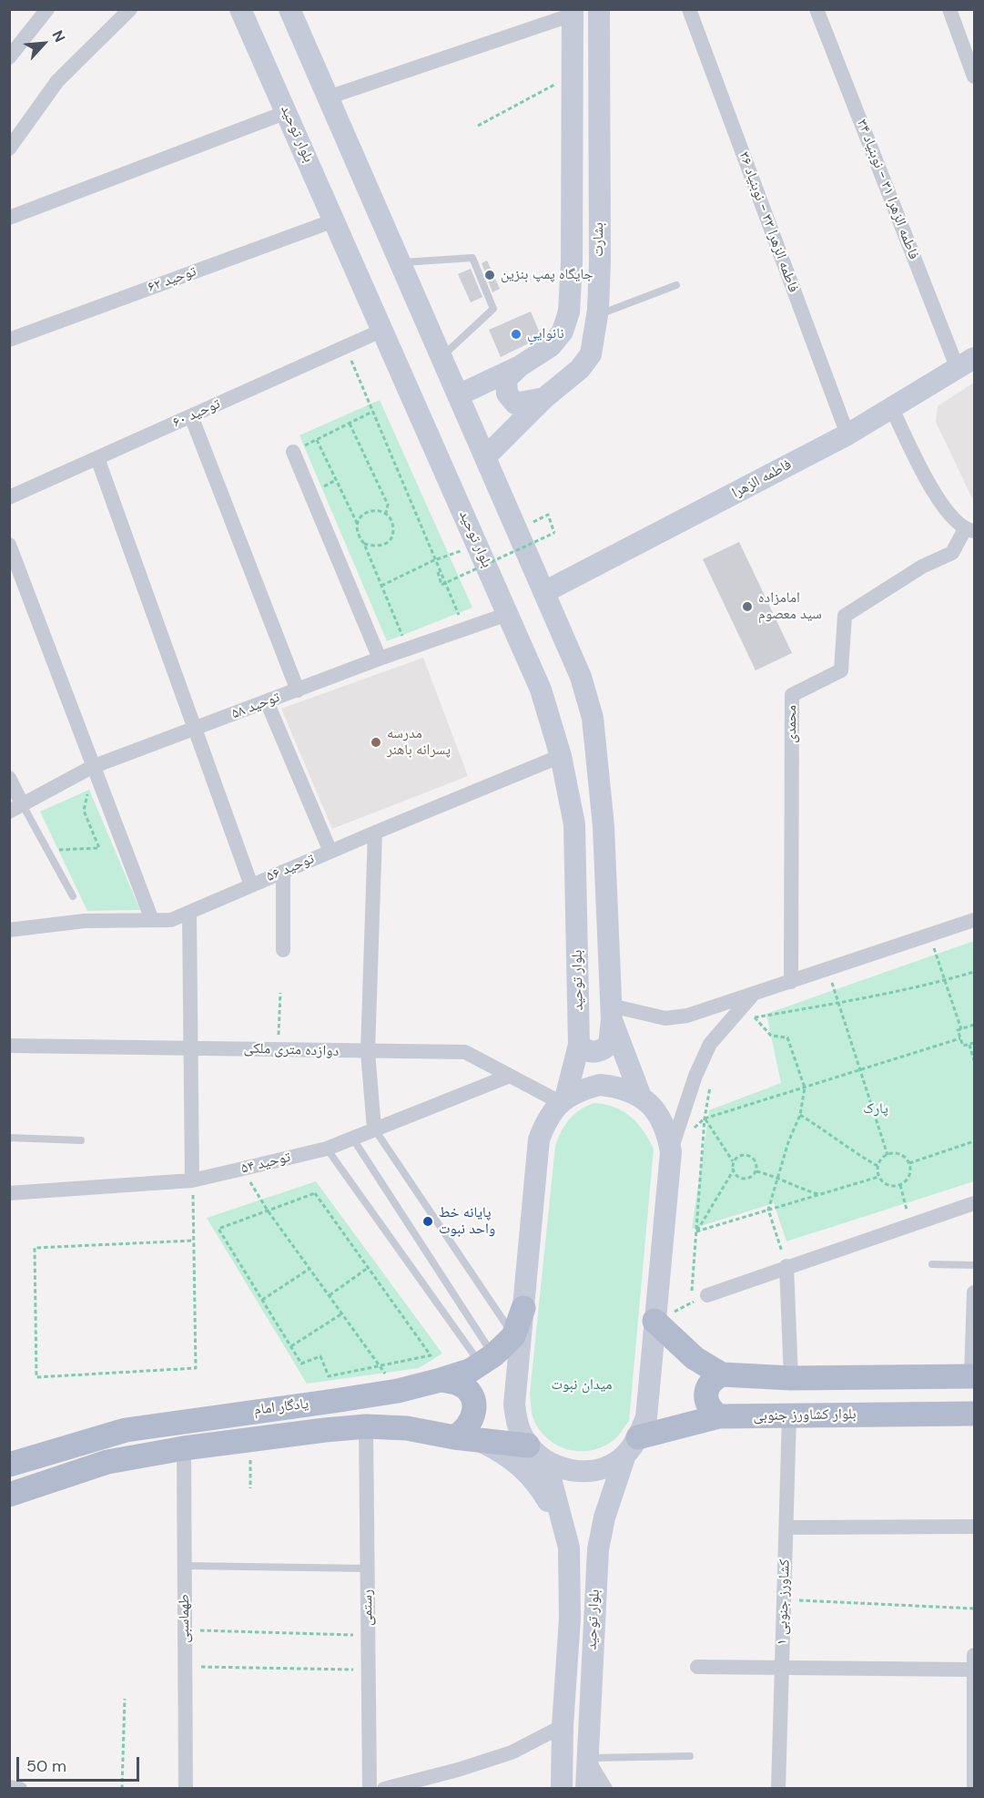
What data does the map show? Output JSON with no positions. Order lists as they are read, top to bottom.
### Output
{
  "streets": {
    "main road": [
      "بلوار توحید",
      "بشارت",
      "فاطمه الزهرا",
      "یادگار امام",
      "بلوار کشاورز جنوبی"
    ],
    "street": [
      "فاطمه الزهرا ۳۱ - نوبنیاد ۳۴",
      "فاطمه الزهرا ۳۳ - نوبنیاد ۳۶",
      "توحید ۶۲",
      "توحید ۶۰",
      "توحید ۵۸",
      "محمدی",
      "توحید ۵۶",
      "دوازده متری ملکی",
      "توحید ۵۴",
      "کشاورز جنوبی ۱",
      "رستمی",
      "طهماسبی"
    ]
  },
  "crossings": [
    ["بلوار توحید", "بشارت"],
    ["بلوار توحید", "توحید ۶۲"],
    ["بلوار توحید", "توحید ۶۰"],
    ["بلوار توحید", "فاطمه الزهرا"],
    ["بلوار توحید", "توحید ۵۸"],
    ["بلوار توحید", "توحید ۵۶"],
    ["بلوار توحید", "دوازده متری ملکی"],
    ["بلوار توحید", "یادگار امام"],
    ["بلوار توحید", "بلوار کشاورز جنوبی"],
    ["فاطمه الزهرا ۳۱ - نوبنیاد ۳۴", "فاطمه الزهرا"],
    ["فاطمه الزهرا ۳۳ - نوبنیاد ۳۶", "فاطمه الزهرا"],
    ["دوازده متری ملکی", "توحید ۵۴"],
    ["یادگار امام", "رستمی"],
    ["یادگار امام", "طهماسبی"],
    ["بلوار کشاورز جنوبی", "کشاورز جنوبی ۱"]
  ],
  "parks": ["پارک", "میدان نبوت"],
  "places": [
    "جایگاه پمپ بنزین",
    "نانواییِ",
    "امامزاده سید معصوم",
    "مدرسه پسرانه باهنر",
    "پایانه خط واحد نبوت"
  ],
  "scale_bar": "50 m",
  "north": "top right"
}
